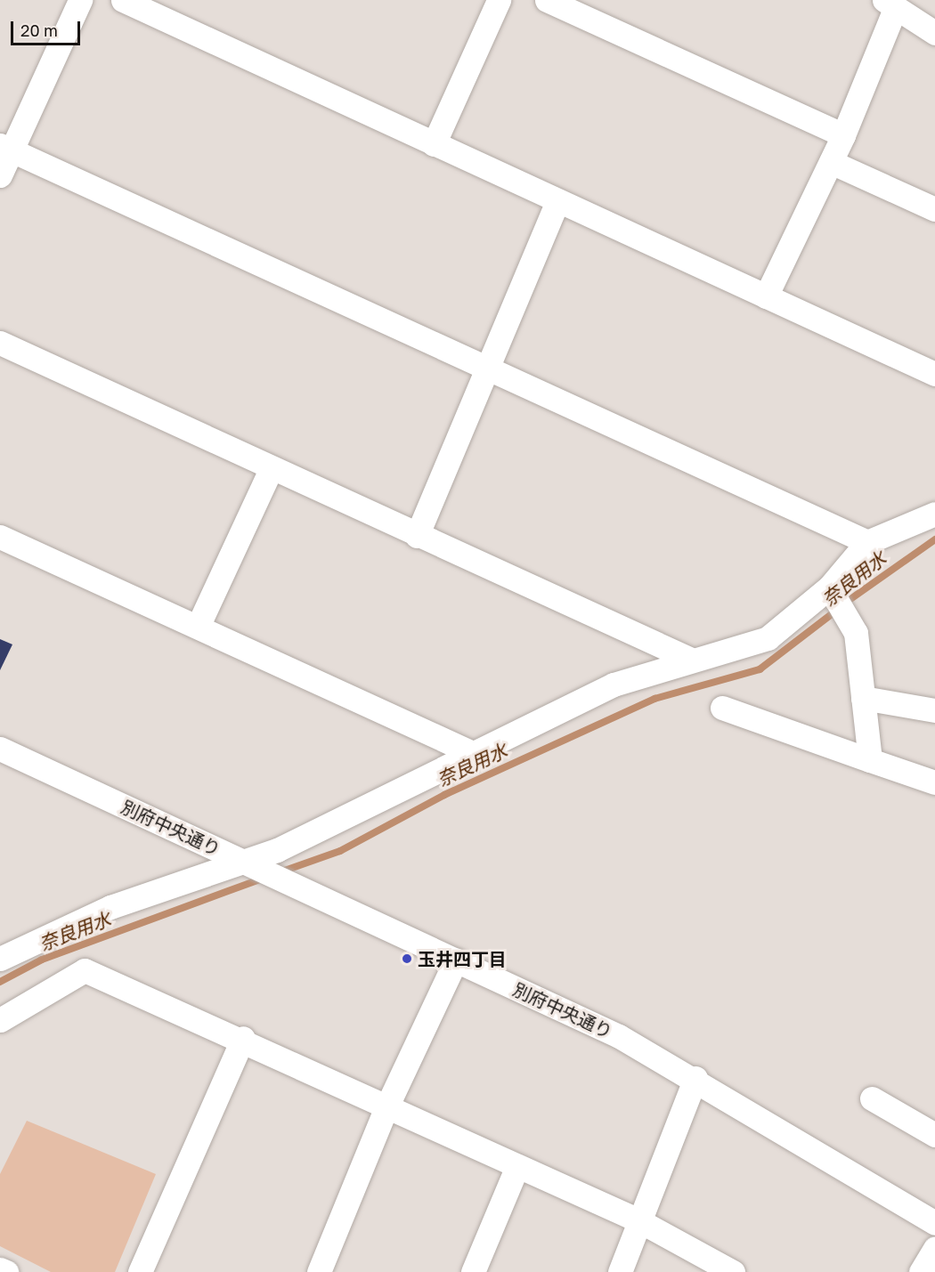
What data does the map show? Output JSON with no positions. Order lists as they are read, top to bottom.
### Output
{
  "streets": {
    "street": ["別府中央通り"]
  },
  "water": ["奈良用水"],
  "places": ["玉井四丁目"],
  "scale_bar": "20 m"
}
